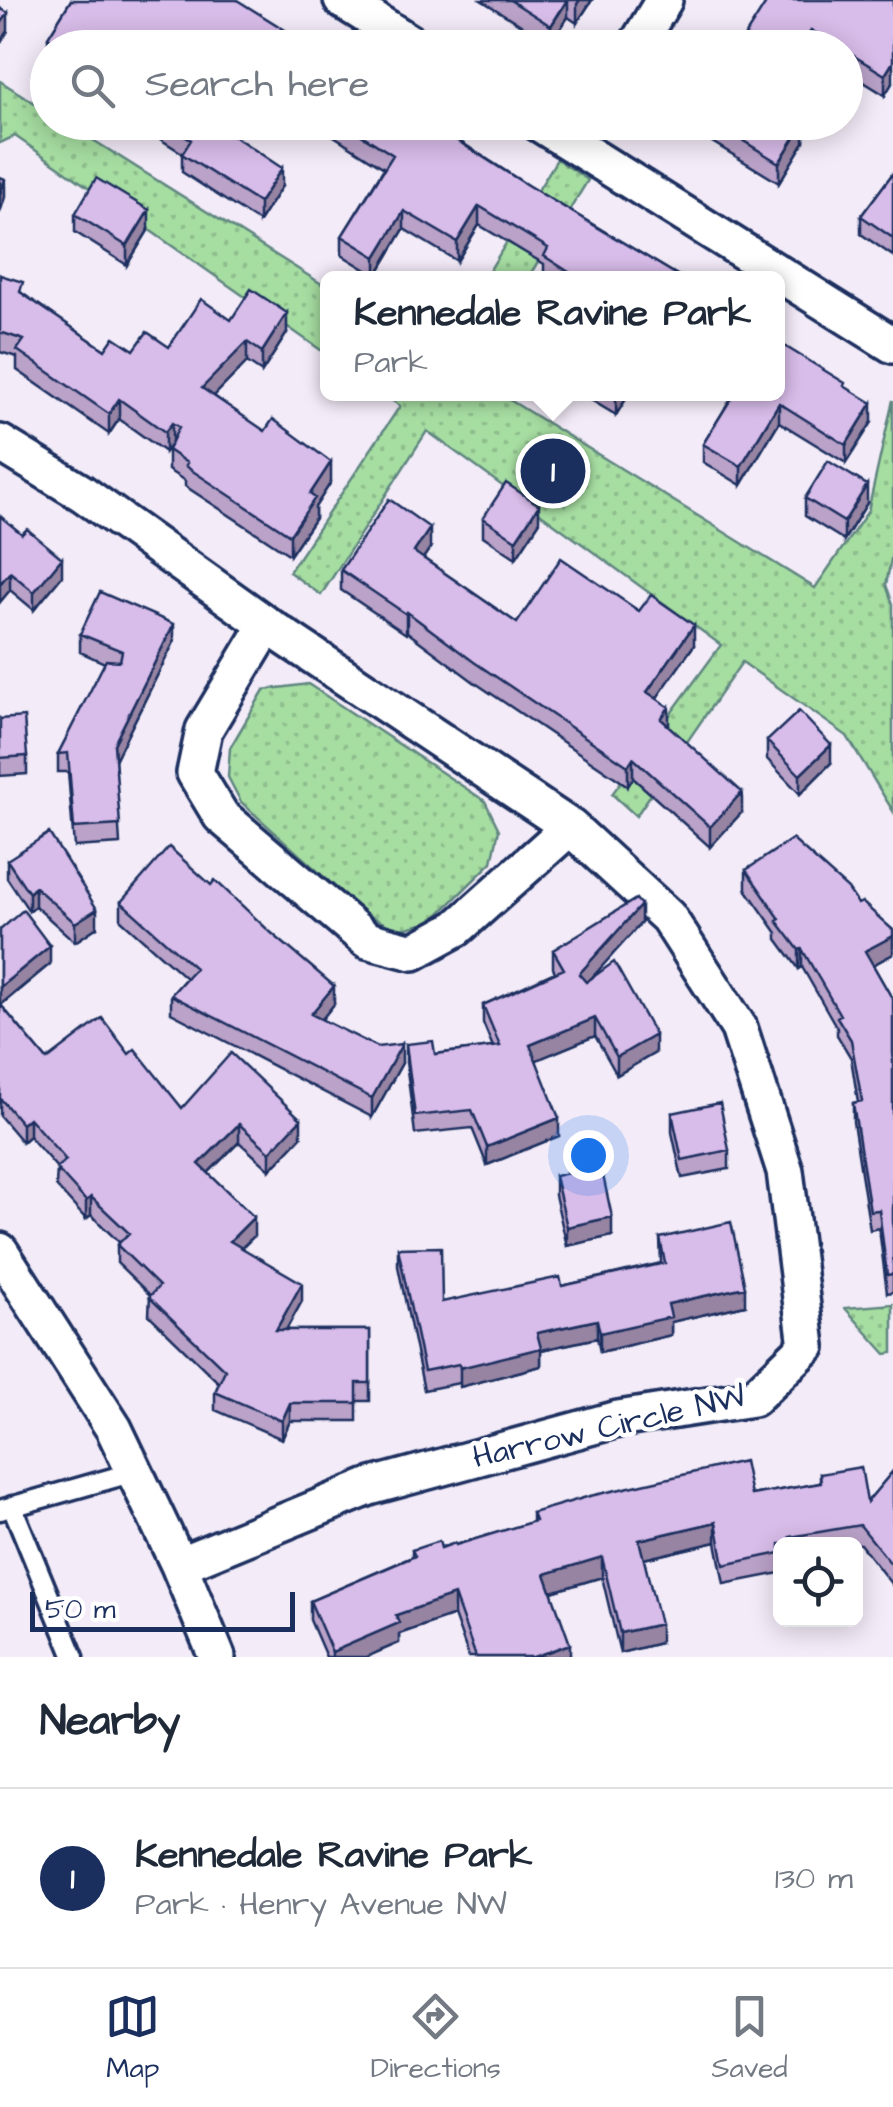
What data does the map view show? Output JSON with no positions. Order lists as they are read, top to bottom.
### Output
{
  "streets": {
    "street": ["Harrow Circle NW"]
  },
  "scale_bar": "50 m",
  "page": {
    "search": "Search here",
    "popup": ["Kennedale Ravine Park", "Park"],
    "pins": "1",
    "scale": "50 m",
    "heading": "Nearby",
    "list": [
      {
        "mark": "1",
        "name": "Kennedale Ravine Park",
        "note": "Park · Henry Avenue NW",
        "value": "130 m"
      }
    ],
    "nav": ["Map", "Directions", "Saved"]
  }
}
